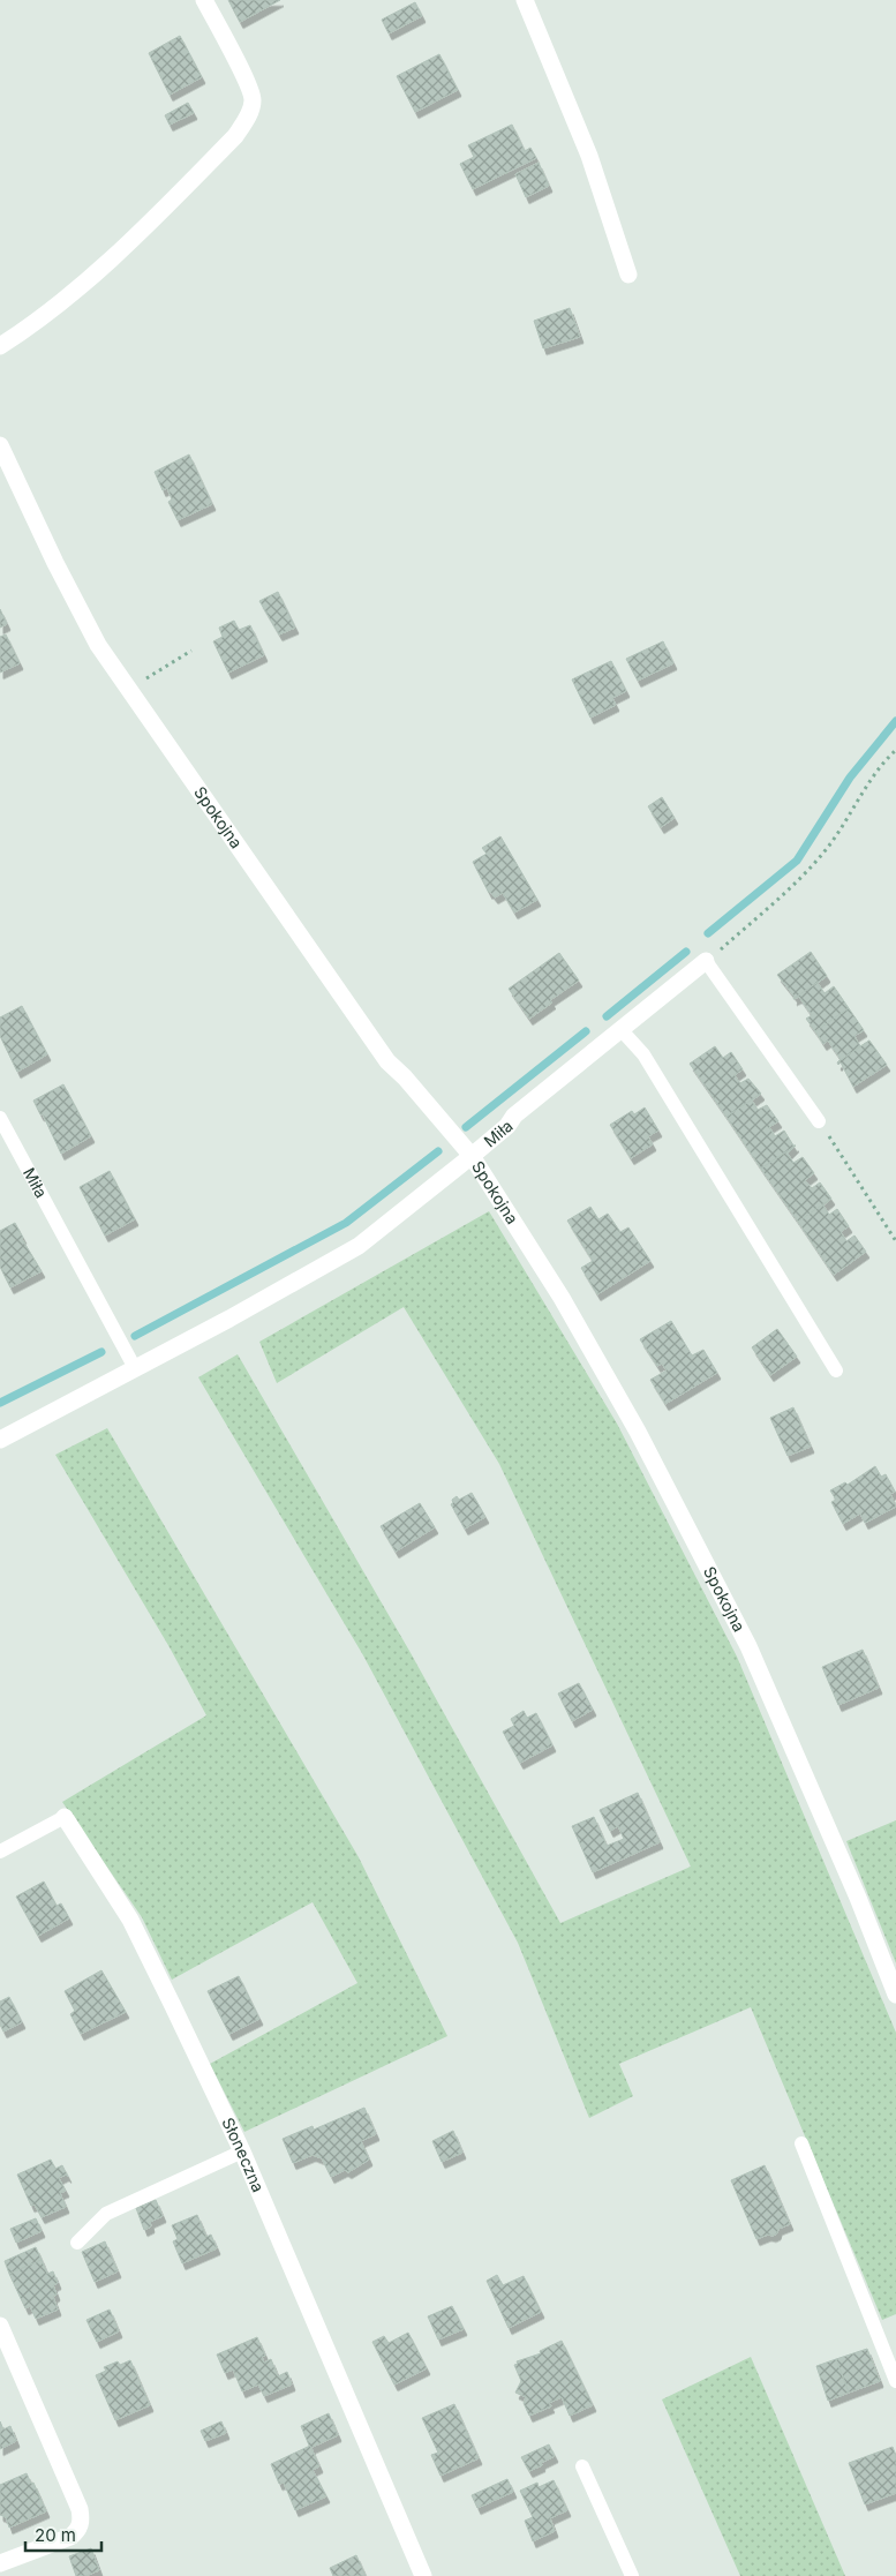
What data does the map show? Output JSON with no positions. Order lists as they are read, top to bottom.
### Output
{
  "streets": {
    "street": ["Spokojna", "Miła", "Słoneczna"]
  },
  "crossings": [
    ["Spokojna", "Miła"]
  ],
  "scale_bar": "20 m"
}
